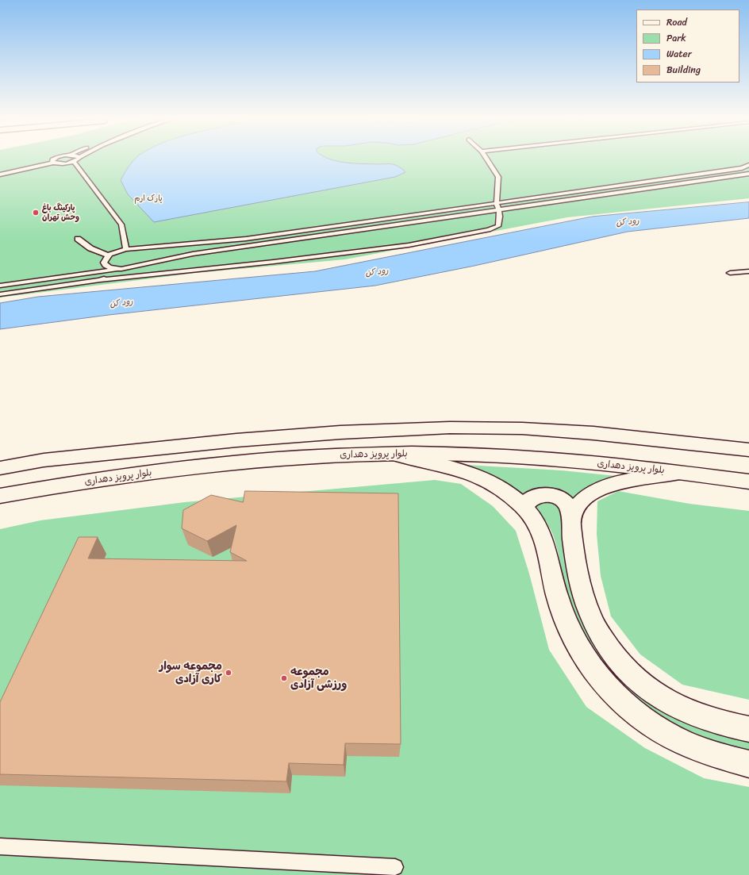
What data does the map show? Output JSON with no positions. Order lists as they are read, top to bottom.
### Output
{
  "streets": {
    "main road": ["بلوار پرویز دهداری"]
  },
  "water": ["رود کن"],
  "parks": ["پارک ارم"],
  "places": ["پارکینگ باغ وحش تهران", "مجموعه سوار کاری آزادی", "مجموعه ورزشی آزادی"],
  "legend": [
    "Road",
    "Park",
    "Water",
    "Building"
  ]
}
